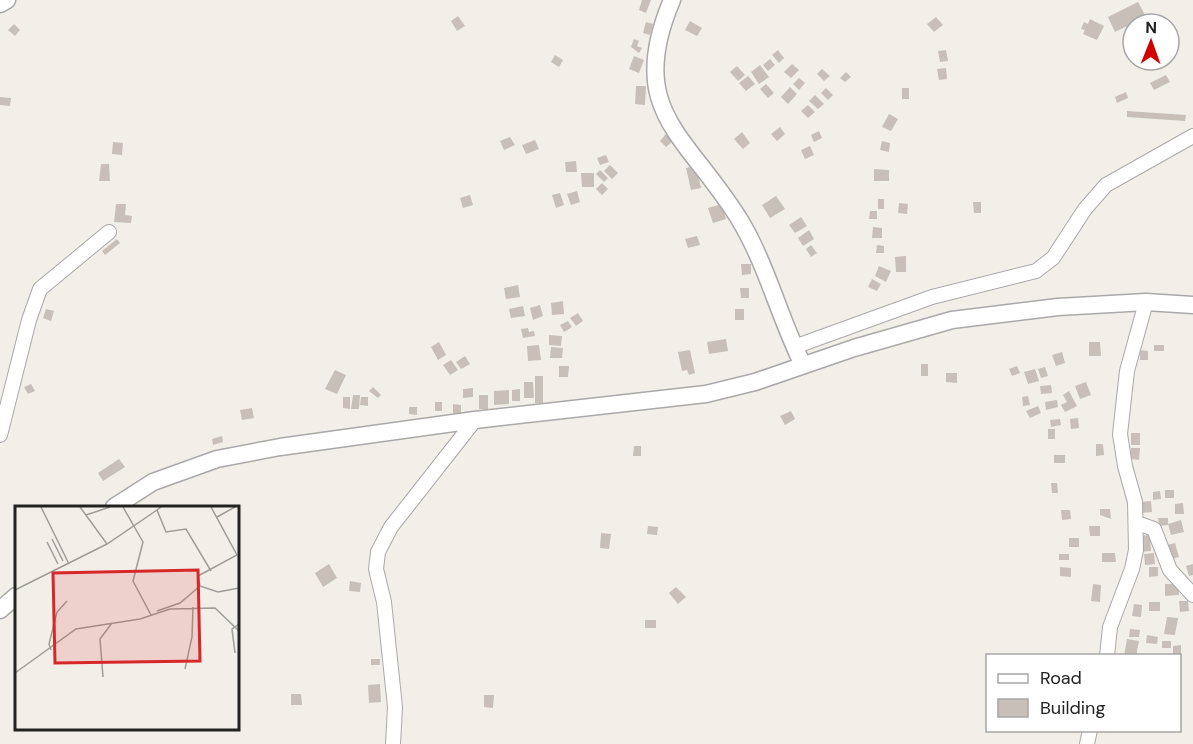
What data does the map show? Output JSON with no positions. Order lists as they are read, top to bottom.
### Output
{
  "legend": ["Road", "Building"],
  "north": "top"
}
